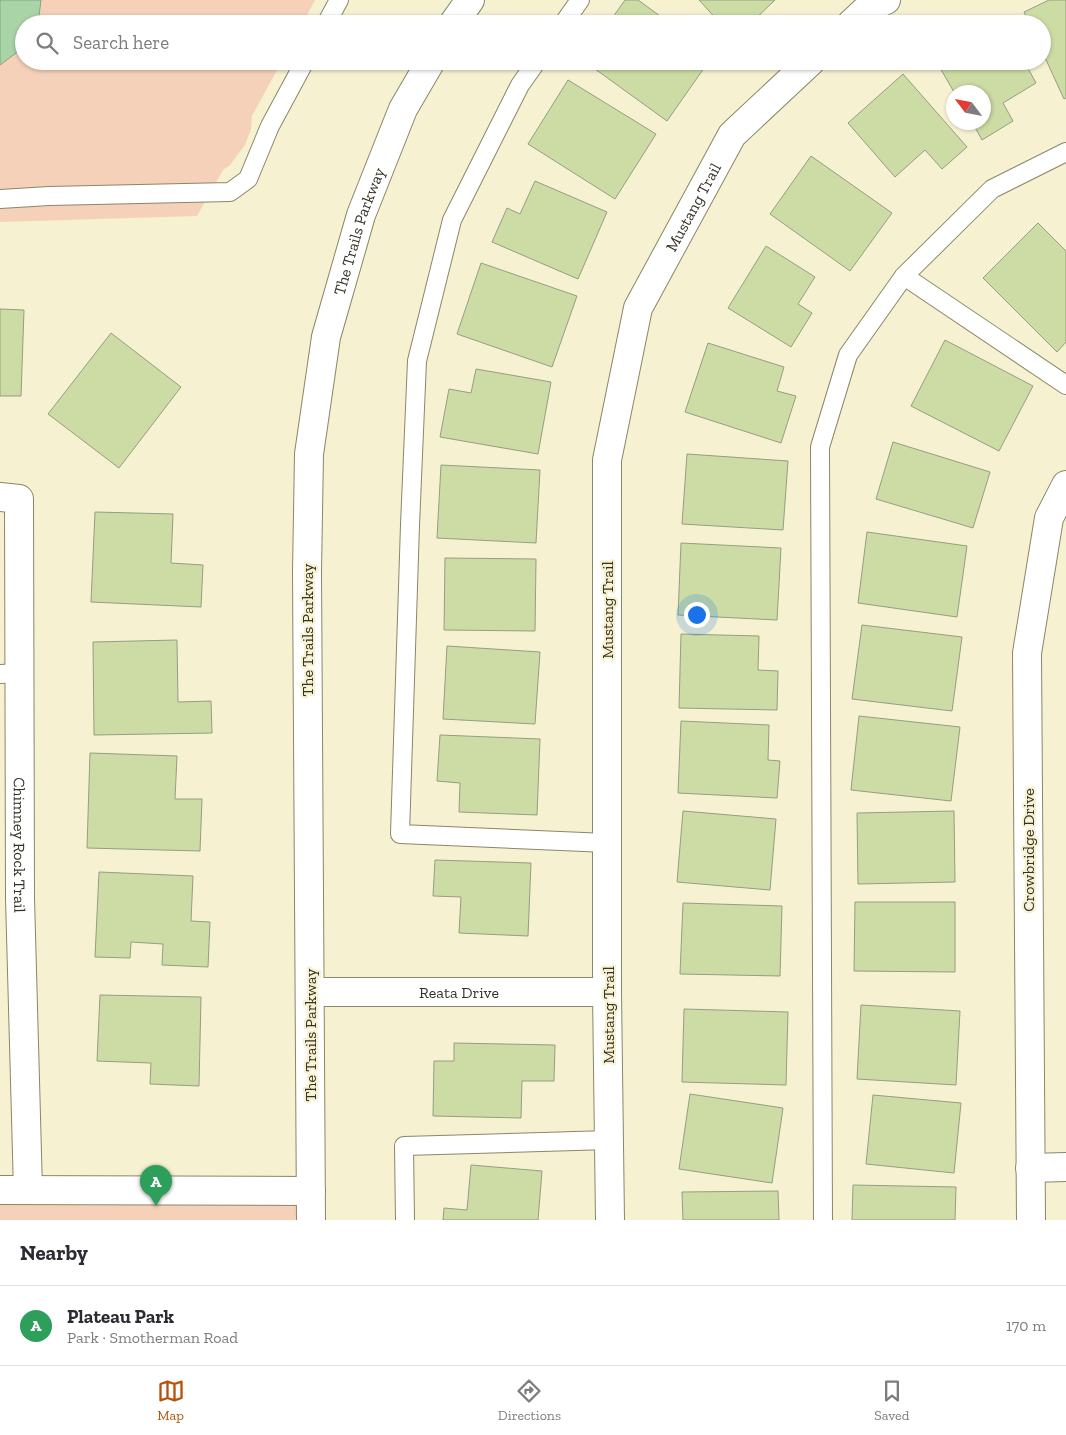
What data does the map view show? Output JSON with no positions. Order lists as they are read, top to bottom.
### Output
{
  "streets": {
    "street": [
      "Mustang Trail",
      "The Trails Parkway",
      "Chimney Rock Trail",
      "Crowbridge Drive",
      "Reata Drive"
    ]
  },
  "crossings": [
    ["Mustang Trail", "Reata Drive"],
    ["The Trails Parkway", "Reata Drive"]
  ],
  "north": "top left",
  "page": {
    "search": "Search here",
    "pins": "A",
    "heading": "Nearby",
    "list": [
      {
        "mark": "A",
        "name": "Plateau Park",
        "note": "Park · Smotherman Road",
        "value": "170 m"
      }
    ],
    "nav": ["Map", "Directions", "Saved"]
  }
}
